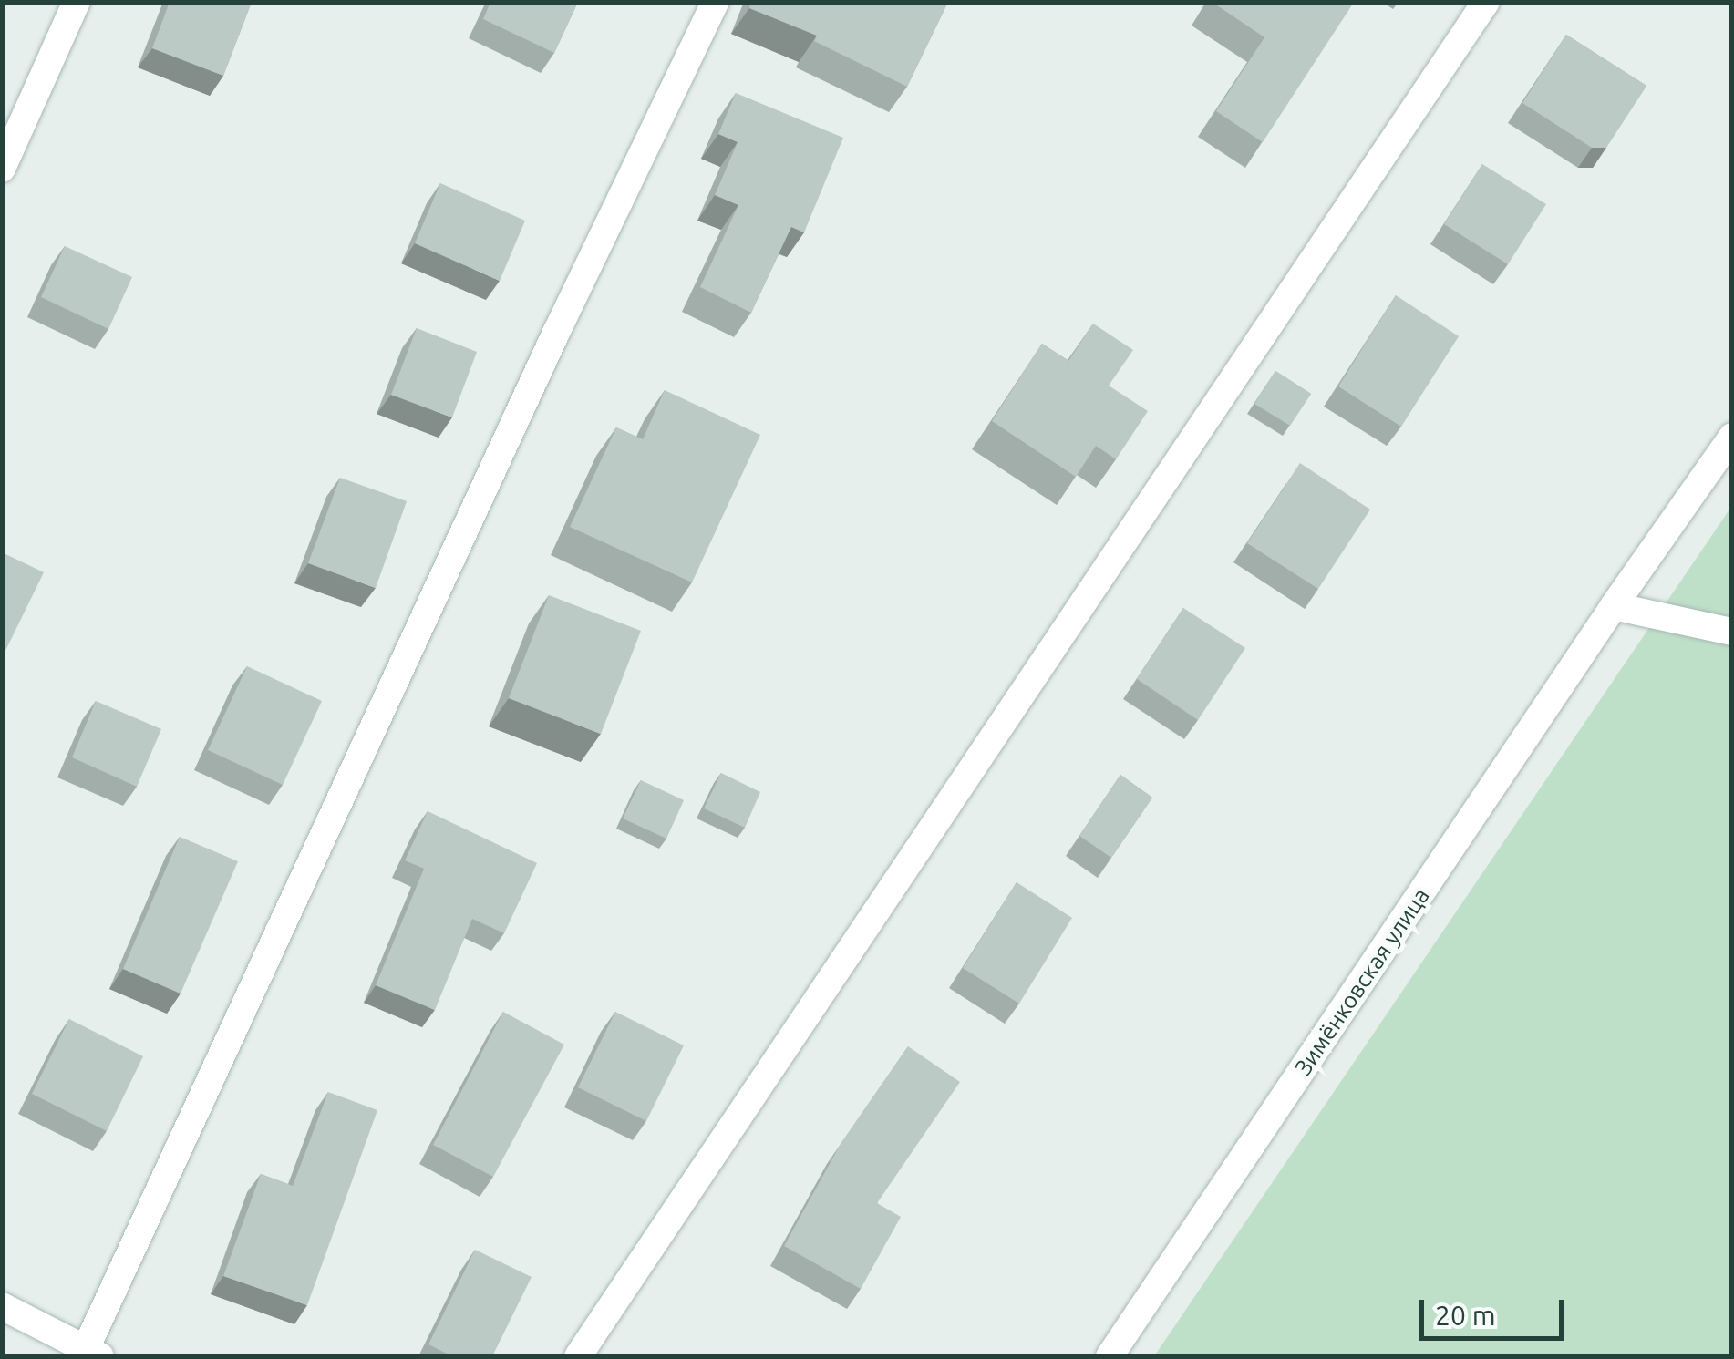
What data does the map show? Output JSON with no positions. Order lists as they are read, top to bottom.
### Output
{
  "streets": {
    "street": ["Зимёнковская улица"]
  },
  "scale_bar": "20 m"
}
